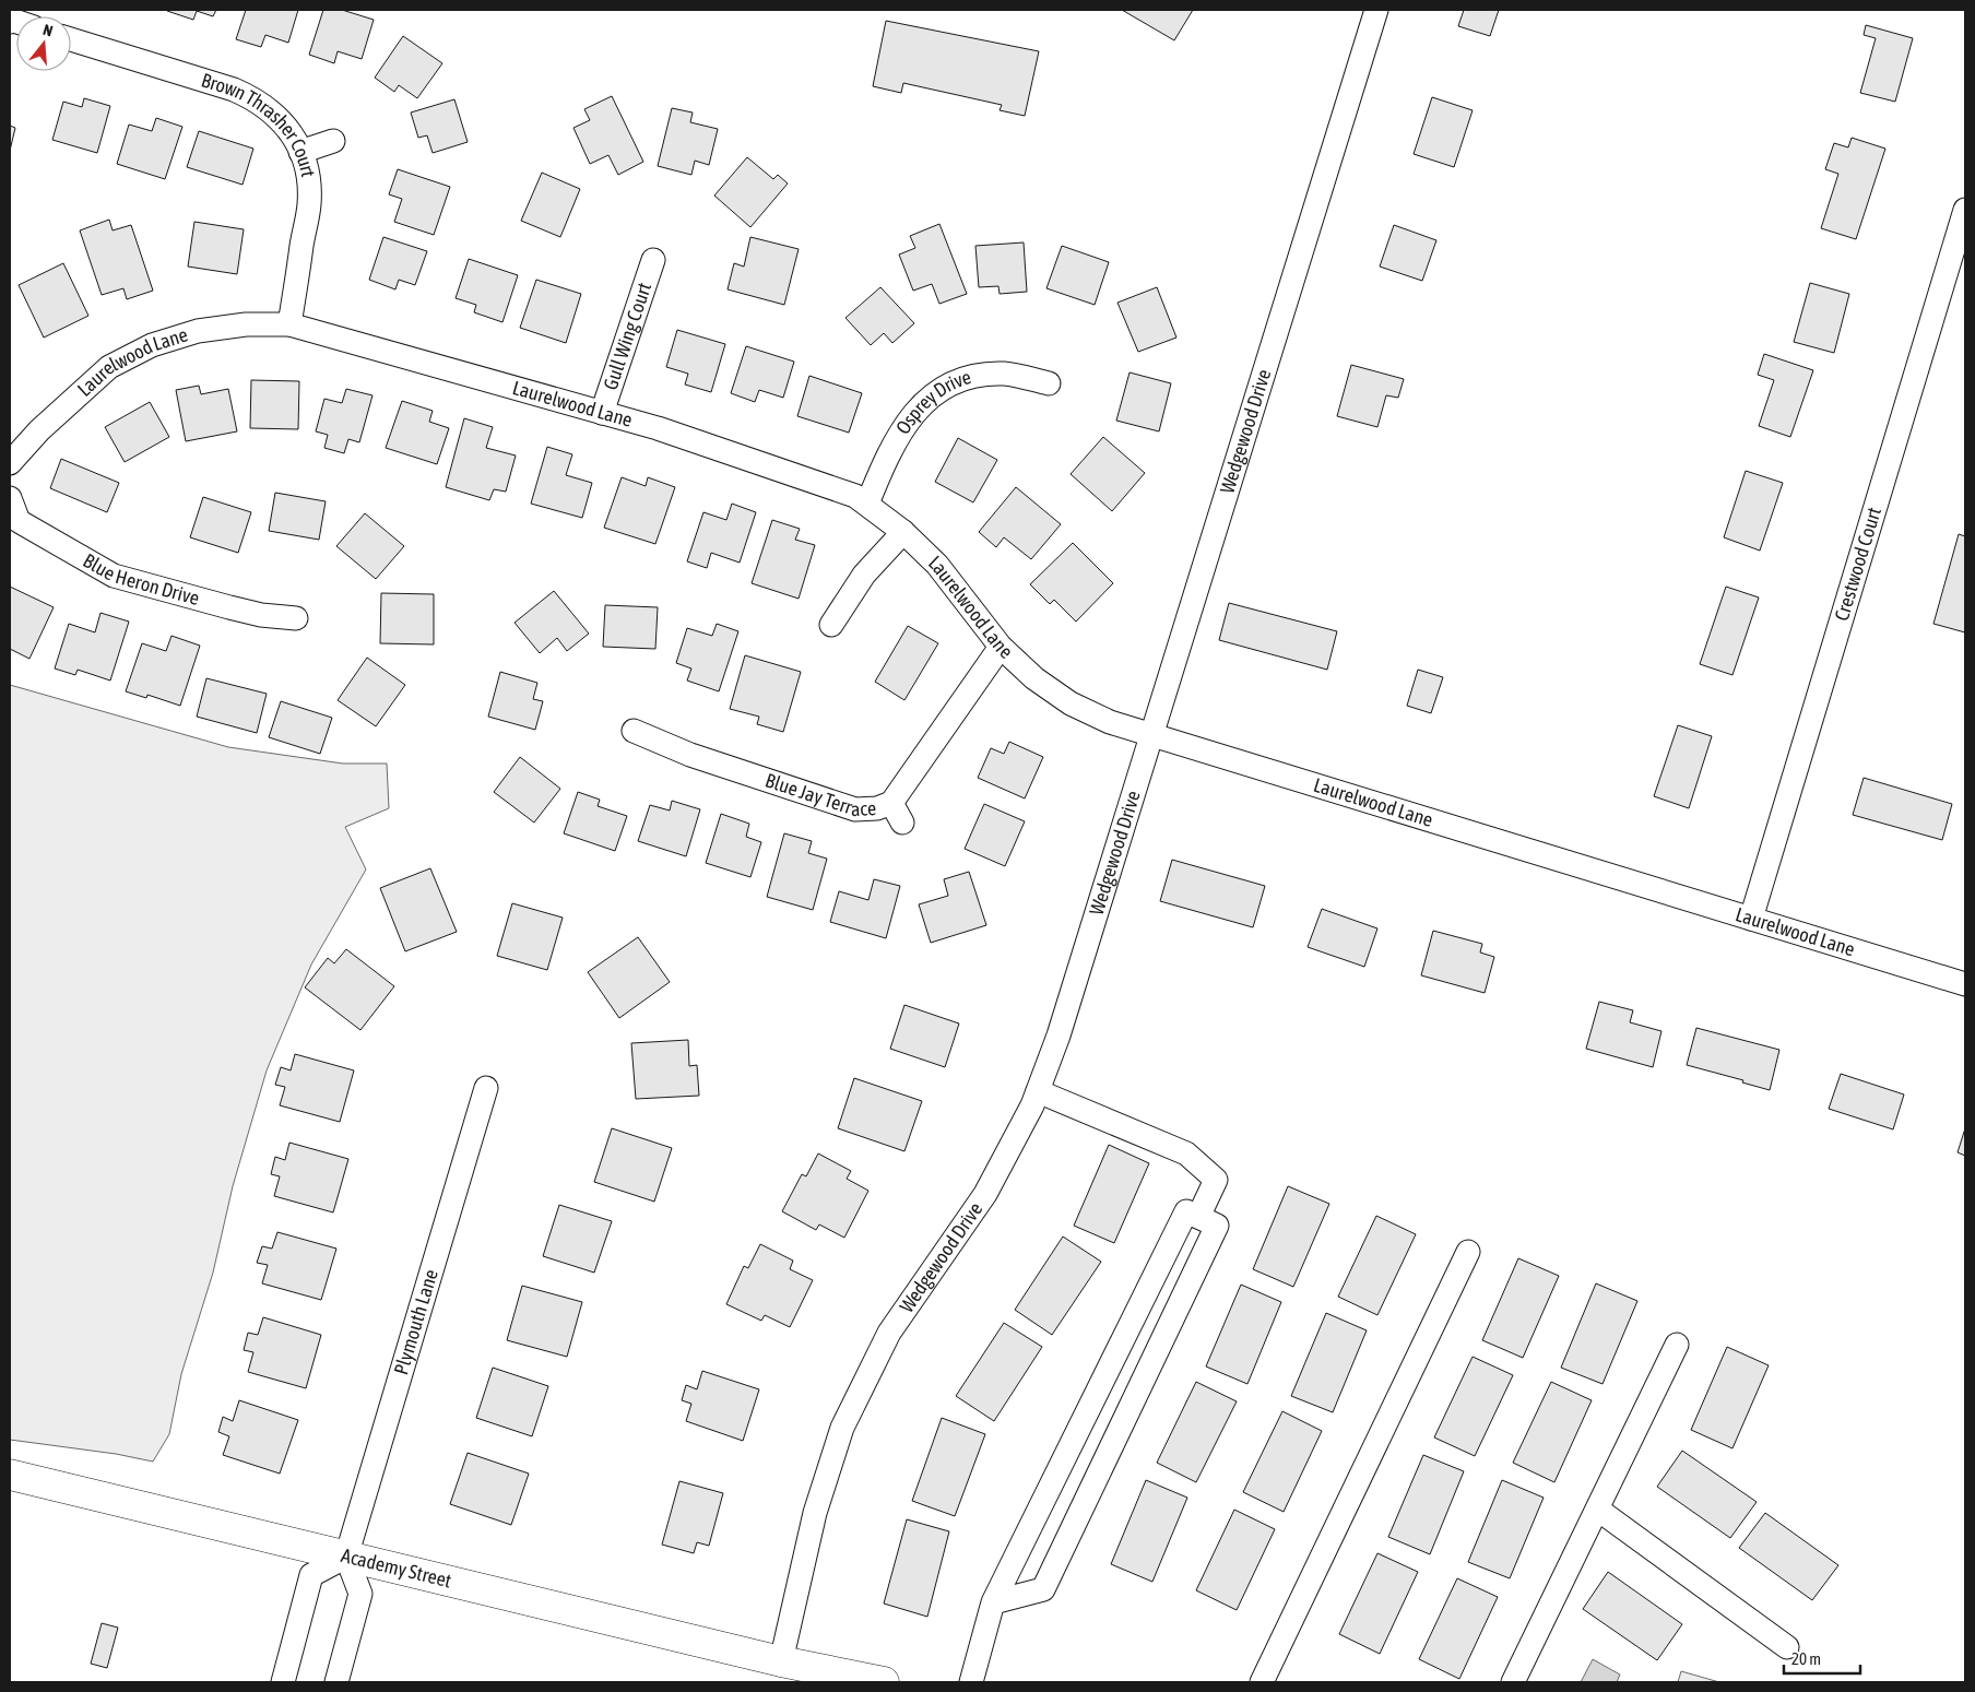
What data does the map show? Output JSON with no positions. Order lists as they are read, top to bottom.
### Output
{
  "streets": {
    "street": [
      "Brown Thrasher Court",
      "Gull Wing Court",
      "Laurelwood Lane",
      "Osprey Drive",
      "Wedgewood Drive",
      "Crestwood Court",
      "Blue Heron Drive",
      "Blue Jay Terrace",
      "Plymouth Lane",
      "Academy Street"
    ]
  },
  "crossings": [
    ["Brown Thrasher Court", "Laurelwood Lane"],
    ["Gull Wing Court", "Laurelwood Lane"],
    ["Laurelwood Lane", "Osprey Drive"],
    ["Laurelwood Lane", "Wedgewood Drive"],
    ["Laurelwood Lane", "Crestwood Court"],
    ["Laurelwood Lane", "Blue Jay Terrace"],
    ["Wedgewood Drive", "Academy Street"],
    ["Plymouth Lane", "Academy Street"]
  ],
  "scale_bar": "20 m",
  "north": "top"
}
